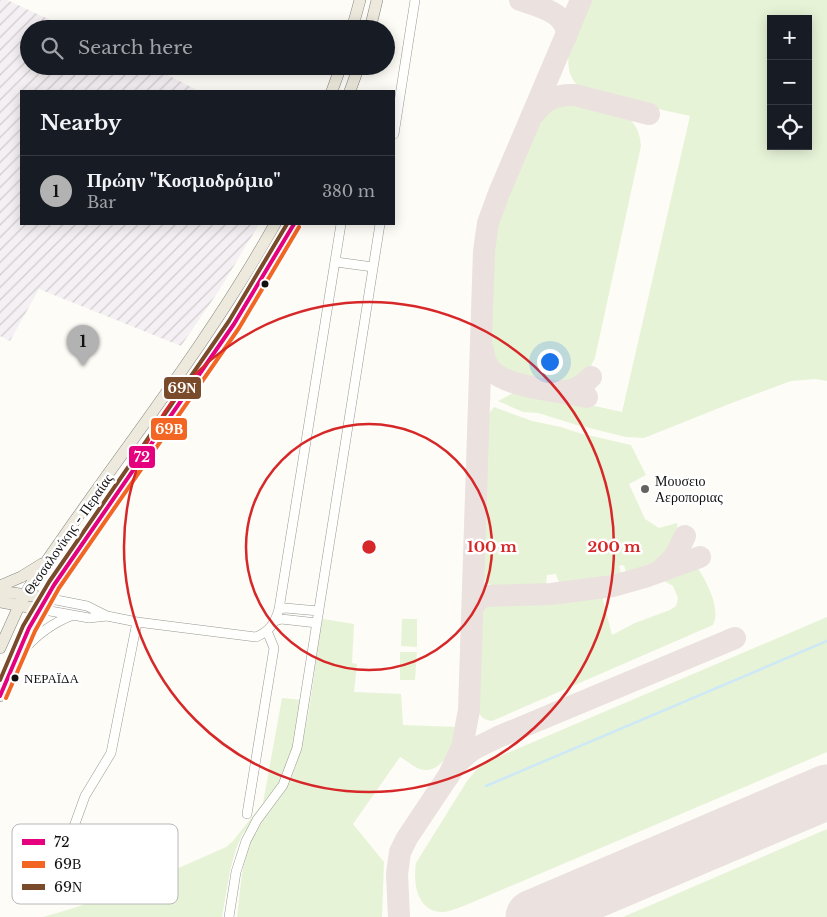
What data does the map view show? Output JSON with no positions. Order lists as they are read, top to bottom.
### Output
{
  "streets": {
    "main road": ["Θεσσαλονίκης - Περαίας"]
  },
  "places": ["Μουσειο Αεροποριας", "ΝΕΡΑΪΔΑ"],
  "lines": ["transit line 72", "transit line 69Ν", "transit line 69Β"],
  "legend": ["72", "69Β", "69Ν"],
  "page": {
    "map_buttons": ["+", "−"],
    "search": "Search here",
    "heading": "Nearby",
    "list": [
      {
        "mark": "1",
        "name": "Πρώην \"Κοσμοδρόμιο\"",
        "note": "Bar",
        "value": "380 m"
      }
    ],
    "pins": "1"
  },
  "rings": ["100 m", "200 m"]
}
